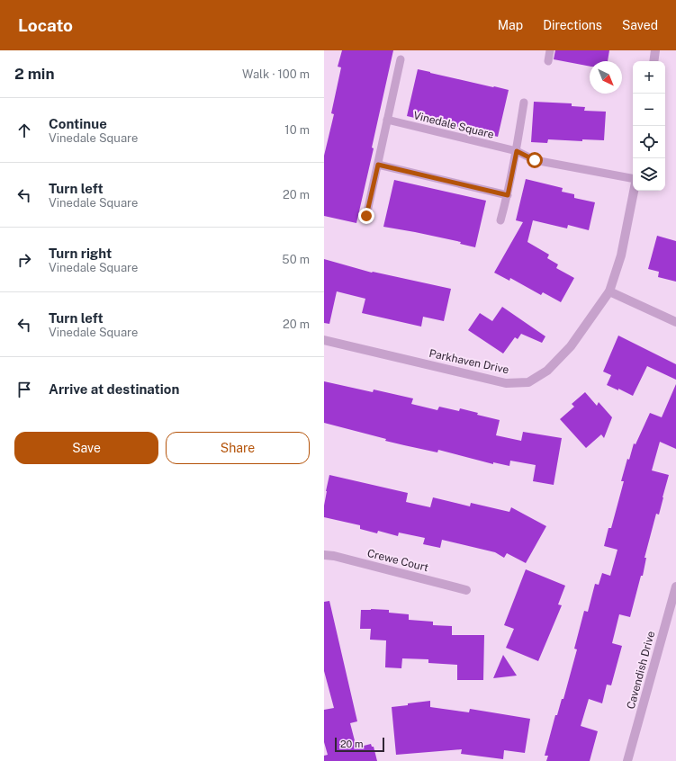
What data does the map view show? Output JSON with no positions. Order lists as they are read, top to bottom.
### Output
{
  "streets": {
    "street": ["Parkhaven Drive", "Crewe Court", "Cavendish Drive"],
    "lane": ["Vinedale Square"]
  },
  "scale_bar": "20 m",
  "north": "bottom right",
  "page": {
    "header": "Locato",
    "nav": ["Map", "Directions", "Saved"],
    "heading": ["2 min", "Walk · 100 m"],
    "map_buttons": ["+", "−"],
    "list": [
      ["Continue", "Vinedale Square", "10 m"],
      ["Turn left", "Vinedale Square", "20 m"],
      ["Turn right", "Vinedale Square", "50 m"],
      ["Turn left", "Vinedale Square", "20 m"],
      "Arrive at destination"
    ],
    "buttons": ["Save", "Share"],
    "scale": "20 m"
  }
}
